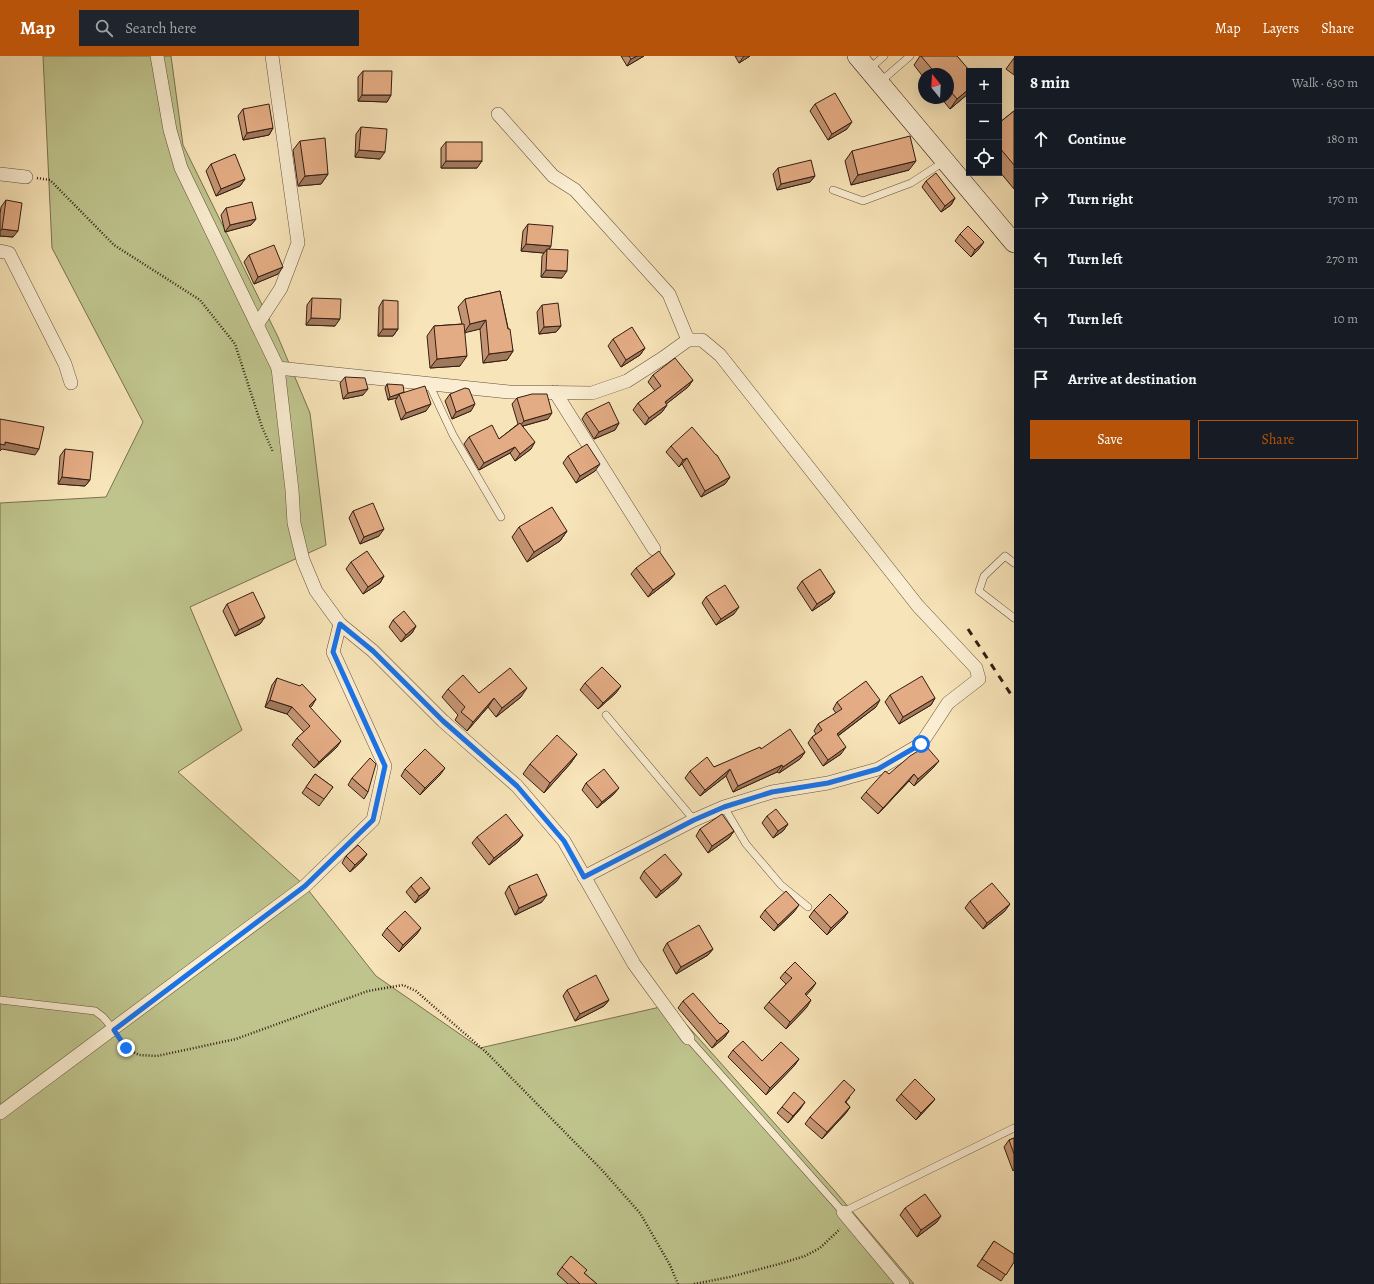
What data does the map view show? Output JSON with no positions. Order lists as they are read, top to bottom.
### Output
{
  "north": "top",
  "page": {
    "header": "Map",
    "search": "Search here",
    "nav": ["Map", "Layers", "Share"],
    "heading": ["8 min", "Walk · 630 m"],
    "map_buttons": ["+", "−"],
    "list": [
      ["Continue", "180 m"],
      ["Turn right", "170 m"],
      ["Turn left", "270 m"],
      ["Turn left", "10 m"],
      "Arrive at destination"
    ],
    "buttons": ["Save", "Share"]
  }
}
